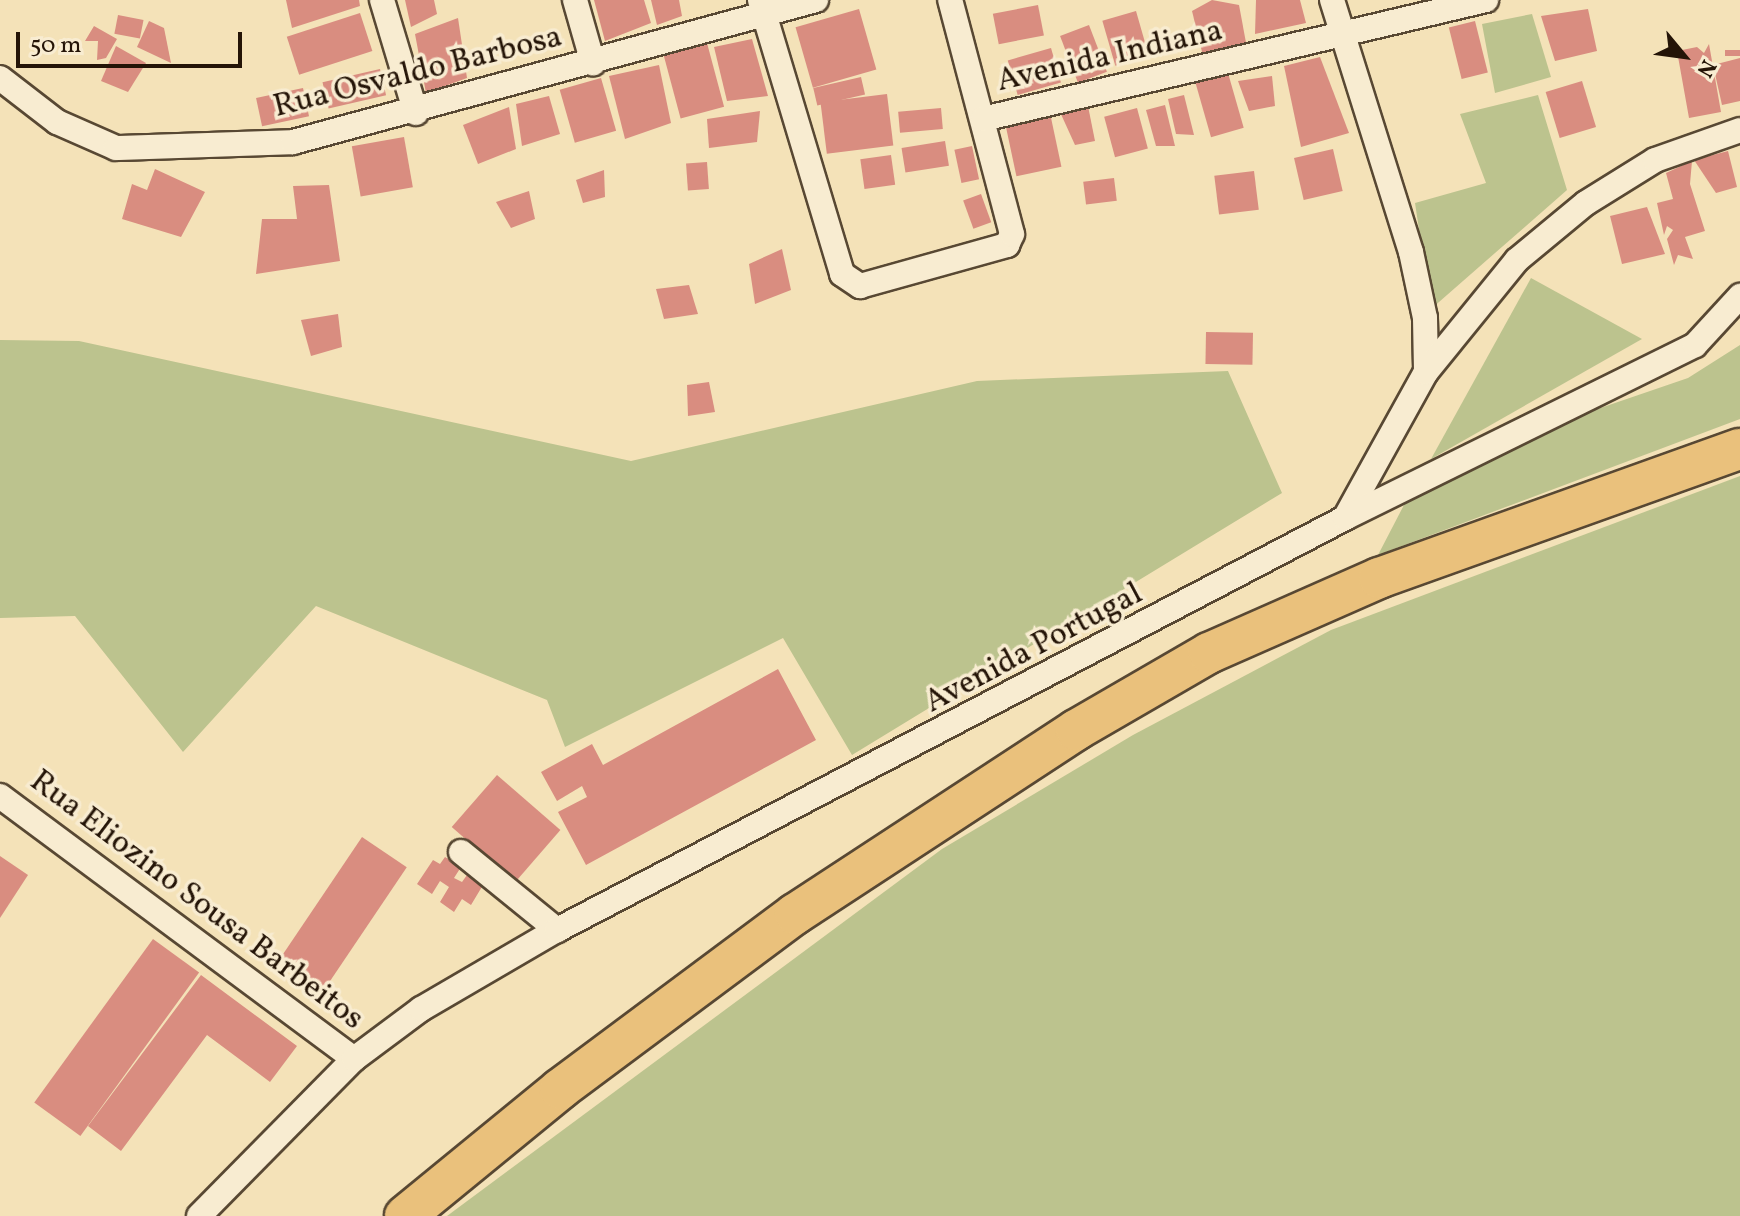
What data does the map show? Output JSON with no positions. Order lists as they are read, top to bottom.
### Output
{
  "streets": {
    "street": [
      "Avenida Indiana",
      "Rua Osvaldo Barbosa",
      "Avenida Portugal",
      "Rua Eliozino Sousa Barbeitos"
    ]
  },
  "crossings": [
    ["Avenida Portugal", "Rua Eliozino Sousa Barbeitos"]
  ],
  "scale_bar": "50 m",
  "north": "bottom right"
}
